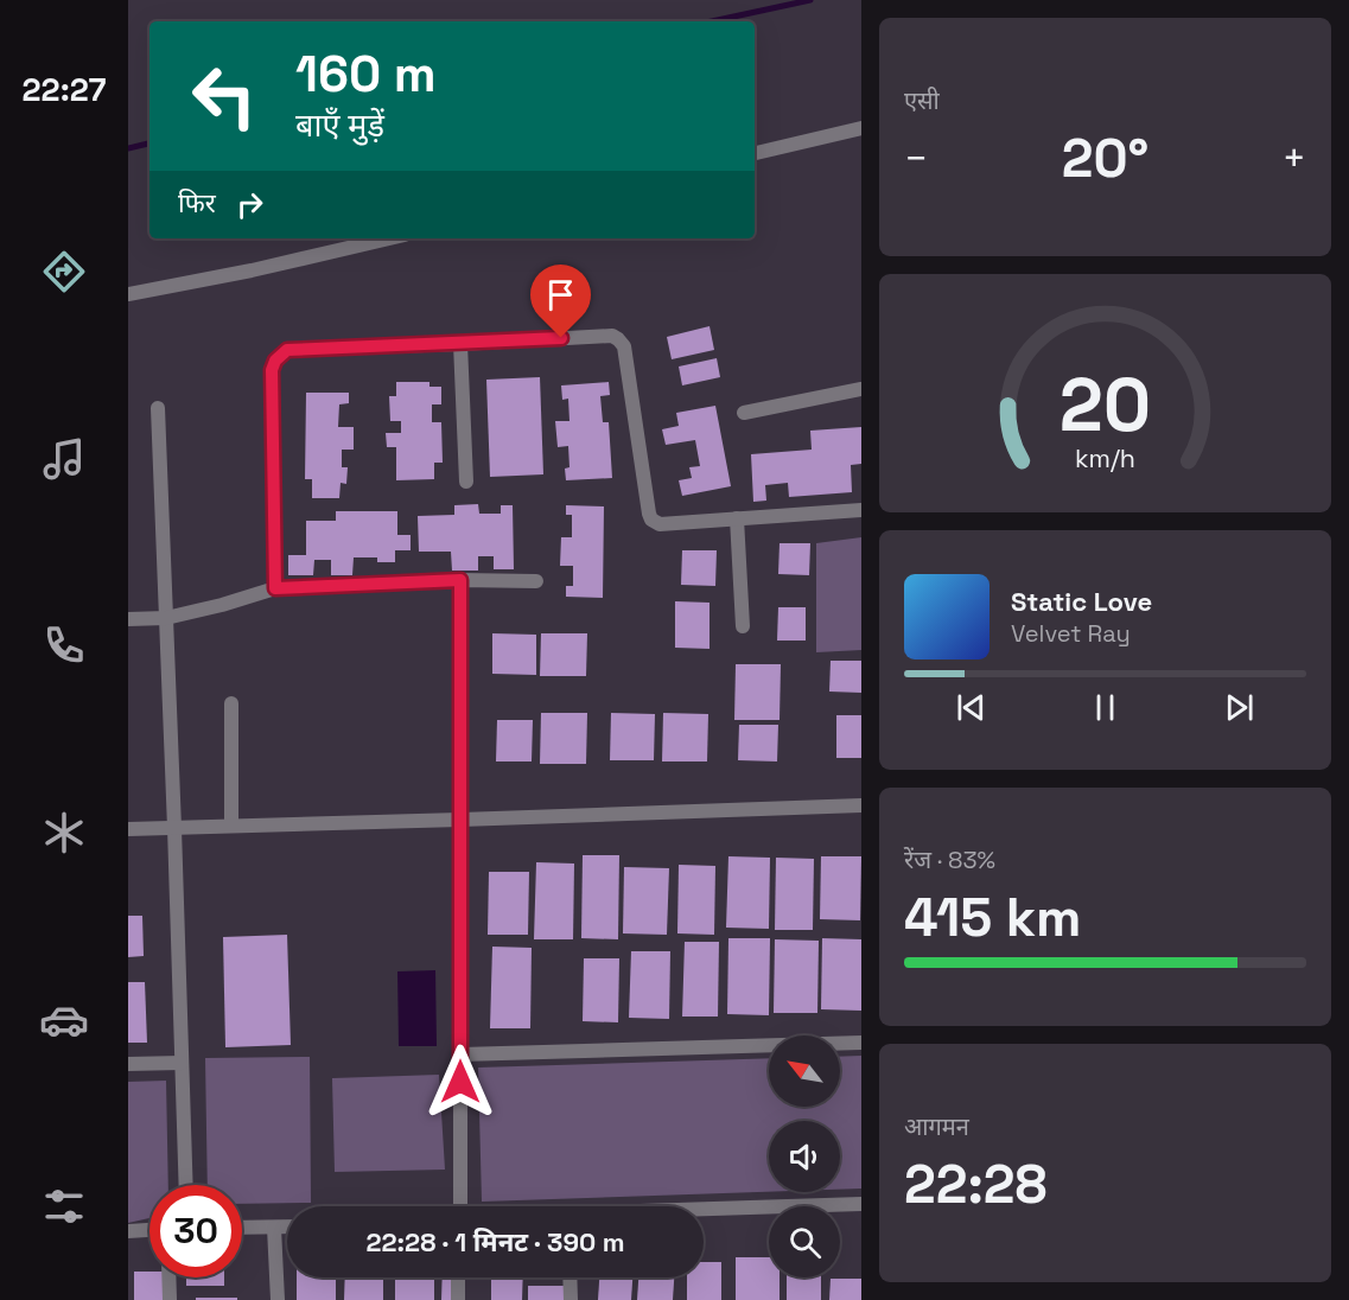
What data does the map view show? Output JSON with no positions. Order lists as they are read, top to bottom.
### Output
{
  "north": "top left",
  "page": {
    "tabs": "22:27",
    "tile": [
      "एसी",
      ["रेंज · 83%", "415 km"],
      ["आगमन", "22:28"]
    ],
    "turn": ["160 m", "बाएँ मुड़ें"],
    "heat": ["−", "20°", "+"],
    "then": "फिर",
    "song": ["Static Love", "Velvet Ray"],
    "limit": "30",
    "trip": "22:28 · 1 मिनट · 390 m",
    "gauge": ["20", "km/h"]
  }
}
